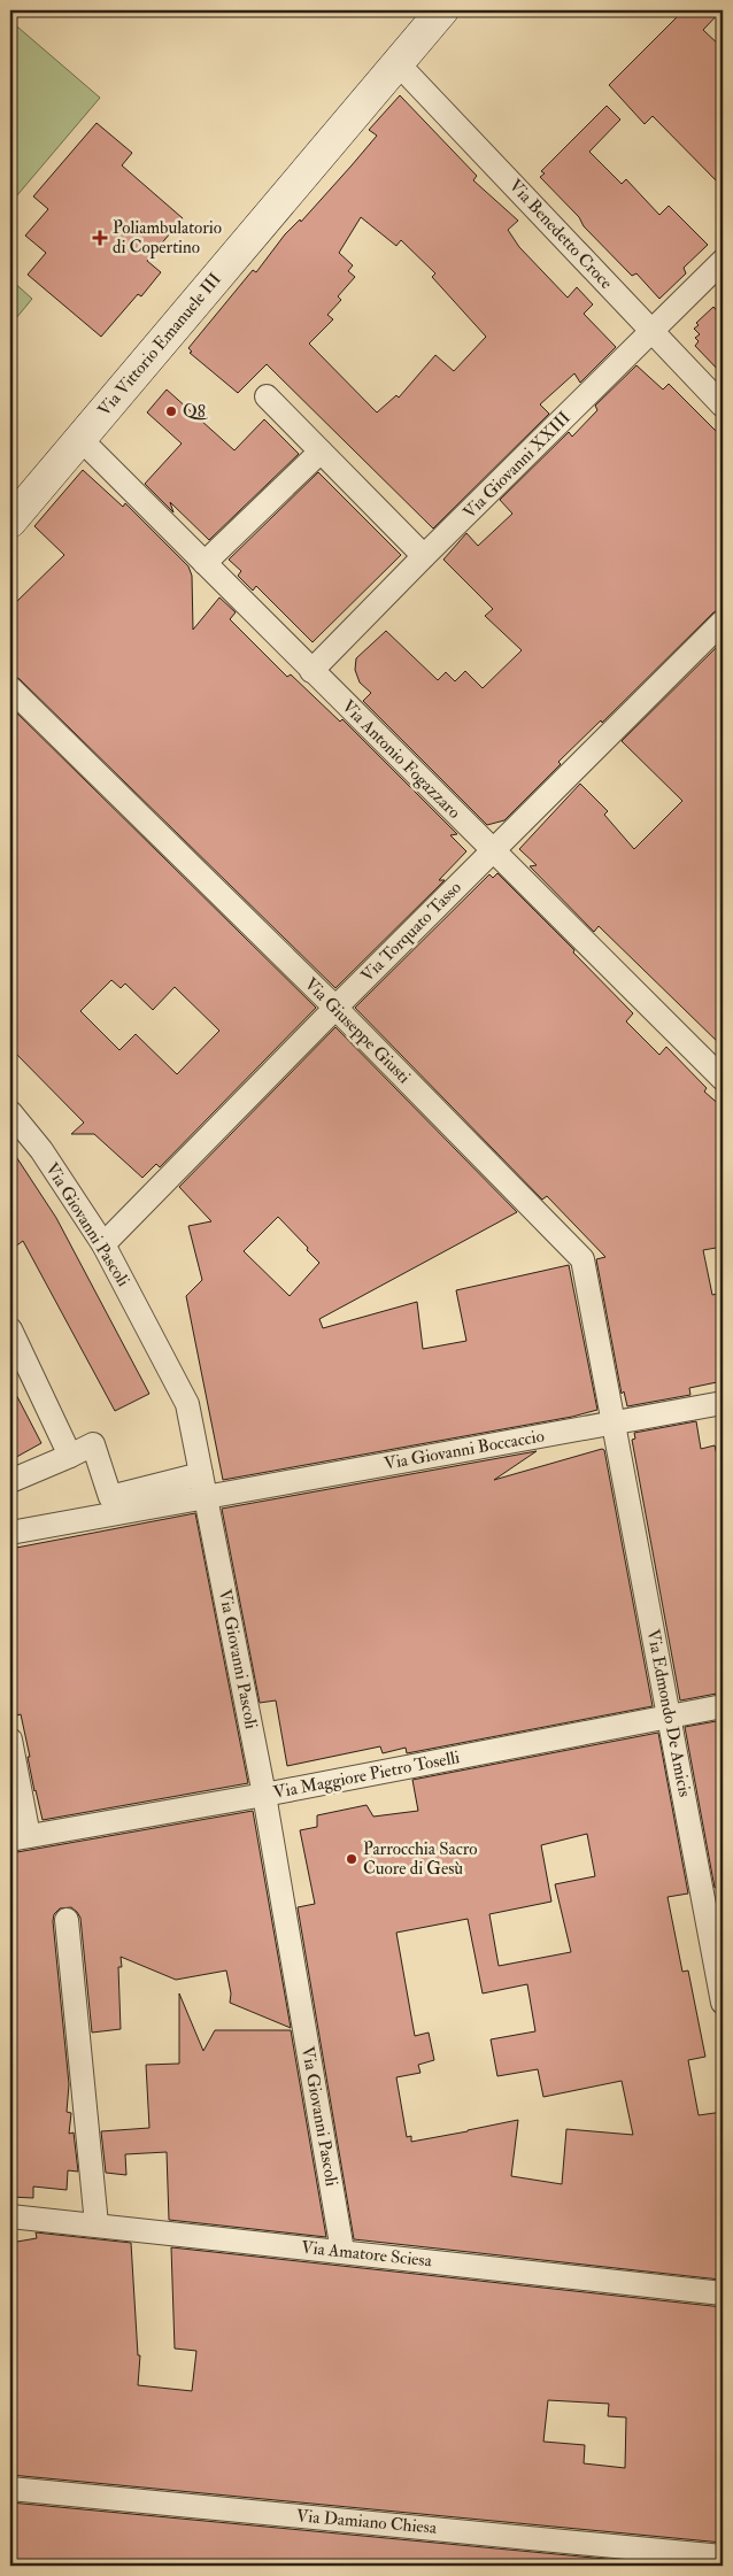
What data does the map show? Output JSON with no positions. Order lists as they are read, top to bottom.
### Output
{
  "streets": {
    "street": [
      "Via Benedetto Croce",
      "Via Vittorio Emanuele III",
      "Via Giovanni XXIII",
      "Via Antonio Fogazzaro",
      "Via Torquato Tasso",
      "Via Giuseppe Giusti",
      "Via Giovanni Pascoli",
      "Via Giovanni Boccaccio",
      "Via Edmondo De Amicis",
      "Via Maggiore Pietro Toselli",
      "Via Amatore Sciesa",
      "Via Damiano Chiesa"
    ]
  },
  "crossings": [
    ["Via Benedetto Croce", "Via Vittorio Emanuele III"],
    ["Via Benedetto Croce", "Via Giovanni XXIII"],
    ["Via Vittorio Emanuele III", "Via Antonio Fogazzaro"],
    ["Via Giovanni XXIII", "Via Antonio Fogazzaro"],
    ["Via Antonio Fogazzaro", "Via Torquato Tasso"],
    ["Via Torquato Tasso", "Via Giuseppe Giusti"],
    ["Via Torquato Tasso", "Via Giovanni Pascoli"],
    ["Via Giuseppe Giusti", "Via Giovanni Boccaccio"],
    ["Via Giuseppe Giusti", "Via Edmondo De Amicis"],
    ["Via Giovanni Pascoli", "Via Giovanni Boccaccio"],
    ["Via Giovanni Pascoli", "Via Maggiore Pietro Toselli"],
    ["Via Giovanni Pascoli", "Via Amatore Sciesa"],
    ["Via Giovanni Boccaccio", "Via Edmondo De Amicis"],
    ["Via Edmondo De Amicis", "Via Maggiore Pietro Toselli"]
  ],
  "places": {
    "health": ["Poliambulatorio di Copertino"],
    "other": ["Q8", "Parrocchia Sacro Cuore di Gesù"]
  }
}
